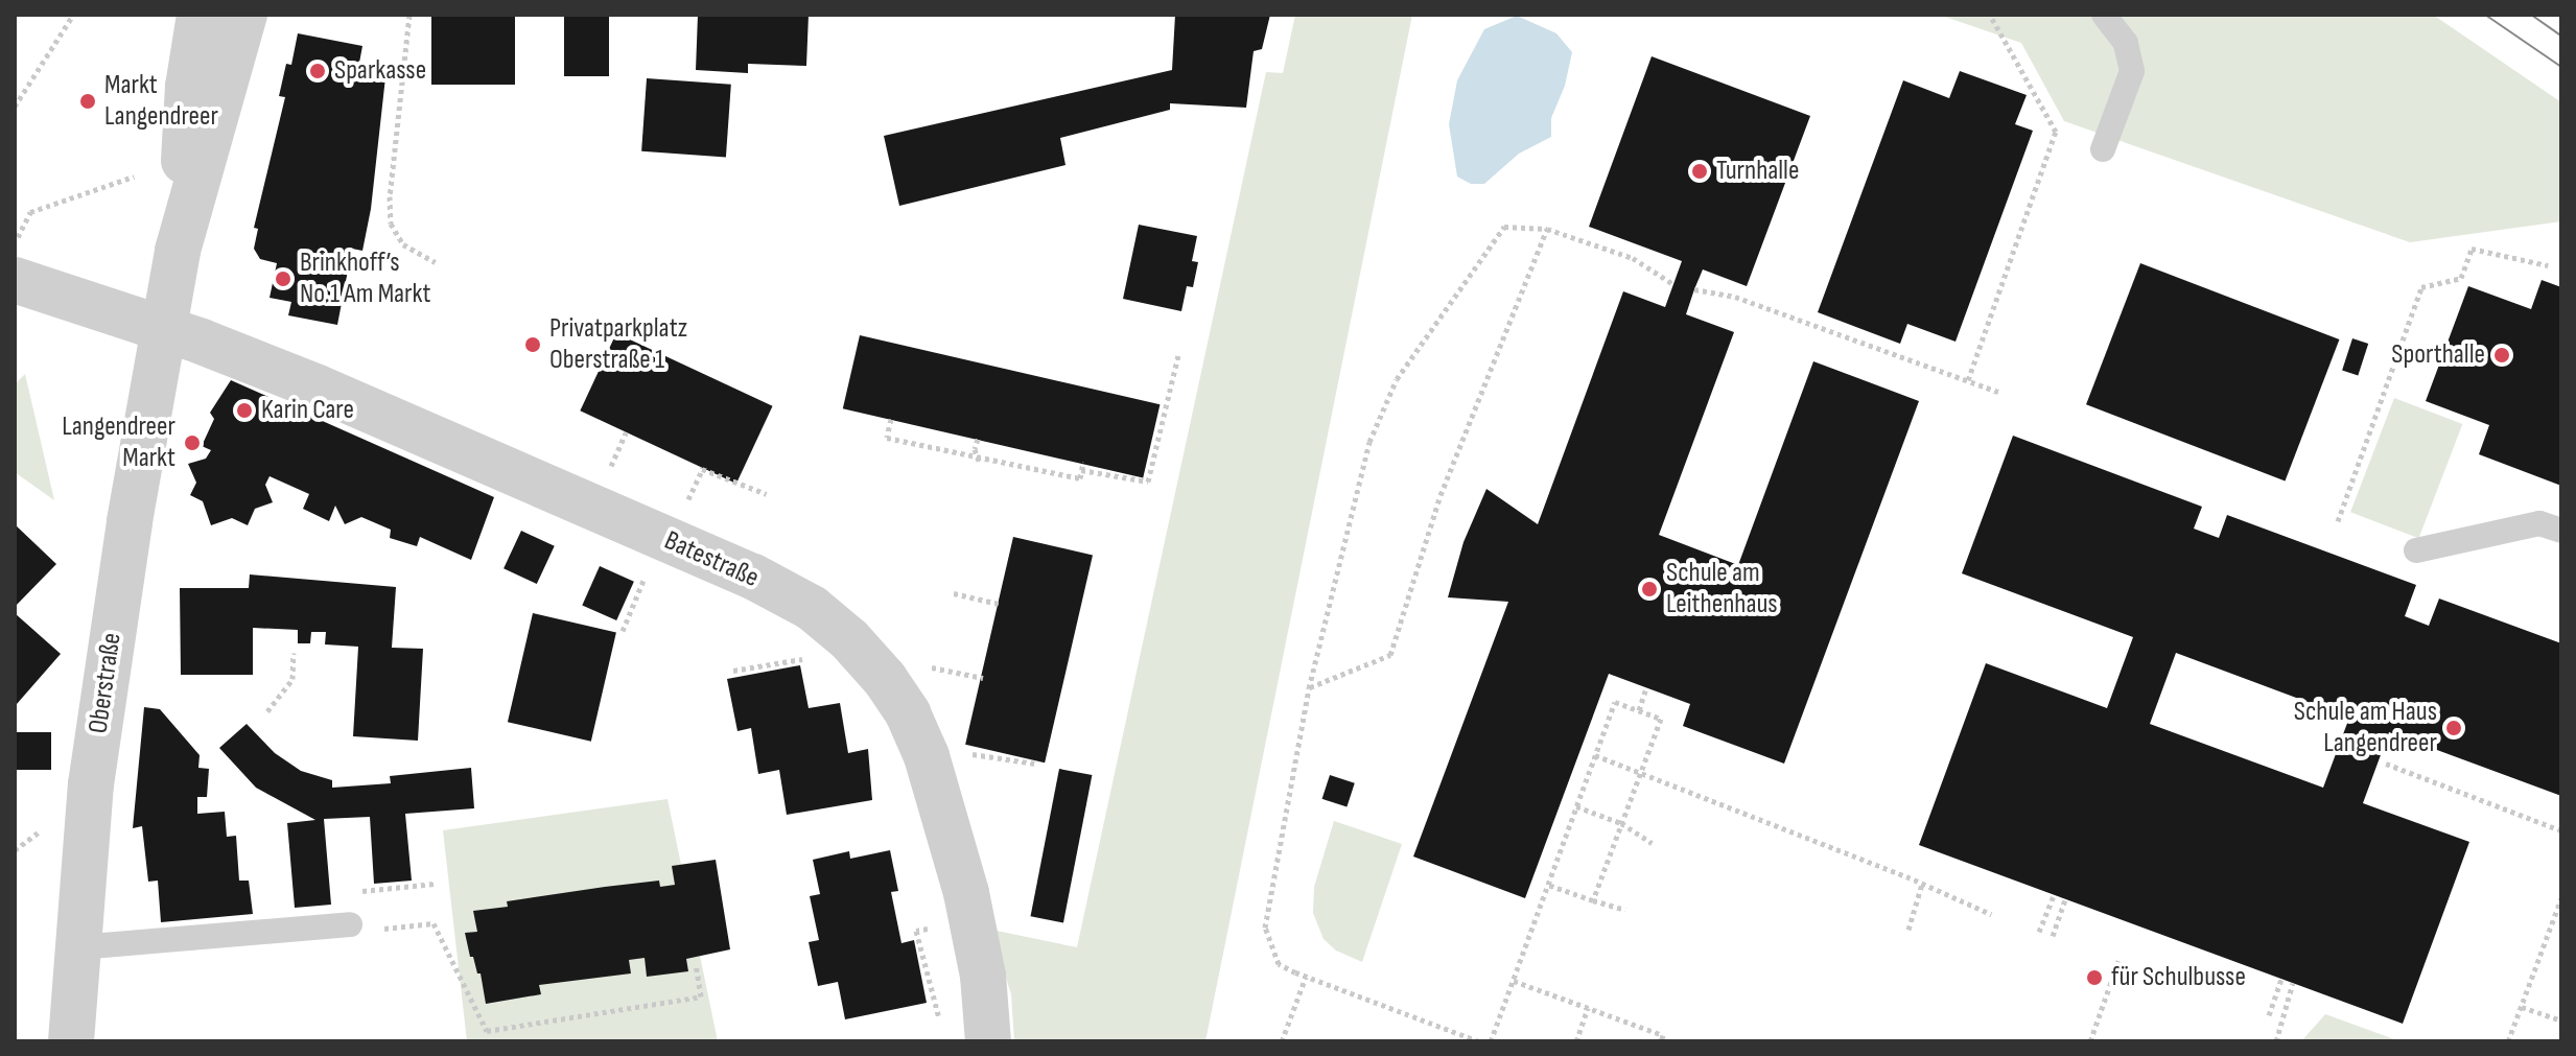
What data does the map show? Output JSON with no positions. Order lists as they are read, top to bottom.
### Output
{
  "streets": {
    "street": ["Batestraße", "Oberstraße"]
  },
  "crossings": [
    ["Batestraße", "Oberstraße"]
  ],
  "places": [
    "Sparkasse",
    "Markt Langendreer",
    "Turnhalle",
    "Brinkhoff’s No.1 Am Markt",
    "Privatparkplatz Oberstraße 1",
    "Sporthalle",
    "Karin Care",
    "Langendreer Markt",
    "Schule am Leithenhaus",
    "Schule am Haus Langendreer",
    "für Schulbusse"
  ]
}
